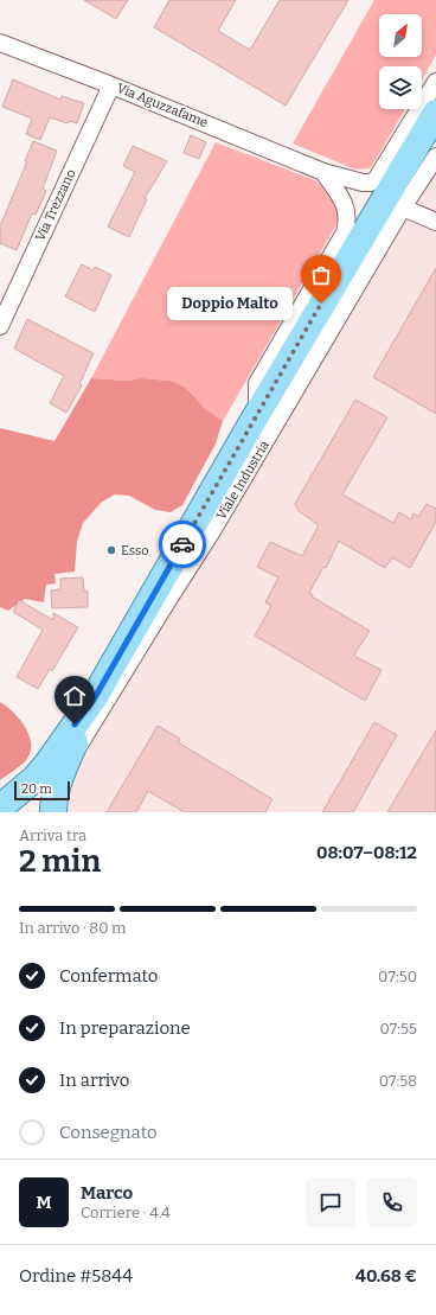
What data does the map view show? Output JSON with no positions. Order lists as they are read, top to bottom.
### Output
{
  "streets": {
    "main road": ["Viale Industria"],
    "street": ["Via Aguzzafame", "Via Trezzano"]
  },
  "crossings": [
    ["Via Aguzzafame", "Via Trezzano"]
  ],
  "places": ["Doppio Malto", "Esso"],
  "scale_bar": "20 m",
  "north": "top right",
  "page": {
    "bubble": "Doppio Malto",
    "scale": "20 m",
    "heading": ["2 min", "Arriva tra", "08:07–08:12"],
    "panel": [
      "Marco",
      "Corriere · 4.4",
      "Ordine #5844",
      "40.68 €"
    ],
    "bar": "In arrivo · 80 m",
    "list": [
      ["Confermato", "07:50"],
      ["In preparazione", "07:55"],
      ["In arrivo", "07:58"],
      "Consegnato"
    ],
    "round": "M"
  }
}
